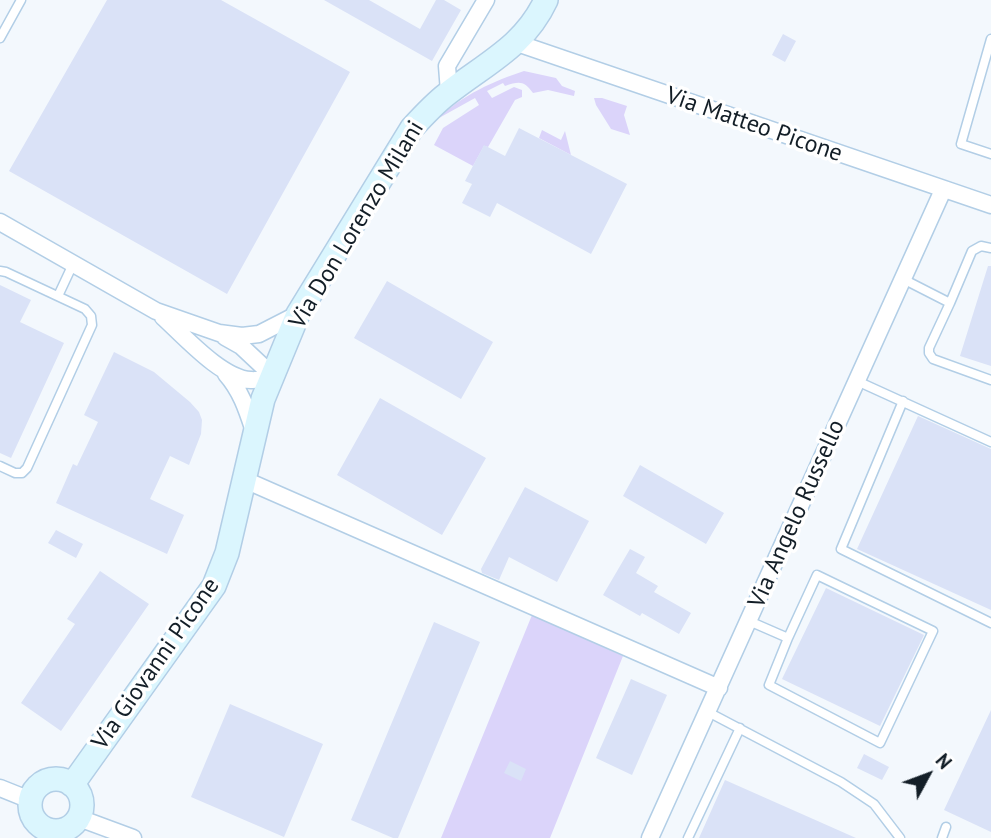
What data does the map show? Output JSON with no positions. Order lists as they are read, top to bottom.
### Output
{
  "streets": {
    "street": [
      "Via Matteo Picone",
      "Via Don Lorenzo Milani",
      "Via Angelo Russello",
      "Via Giovanni Picone"
    ]
  },
  "crossings": [
    ["Via Matteo Picone", "Via Don Lorenzo Milani"],
    ["Via Matteo Picone", "Via Angelo Russello"],
    ["Via Don Lorenzo Milani", "Via Giovanni Picone"]
  ],
  "north": "top right"
}
